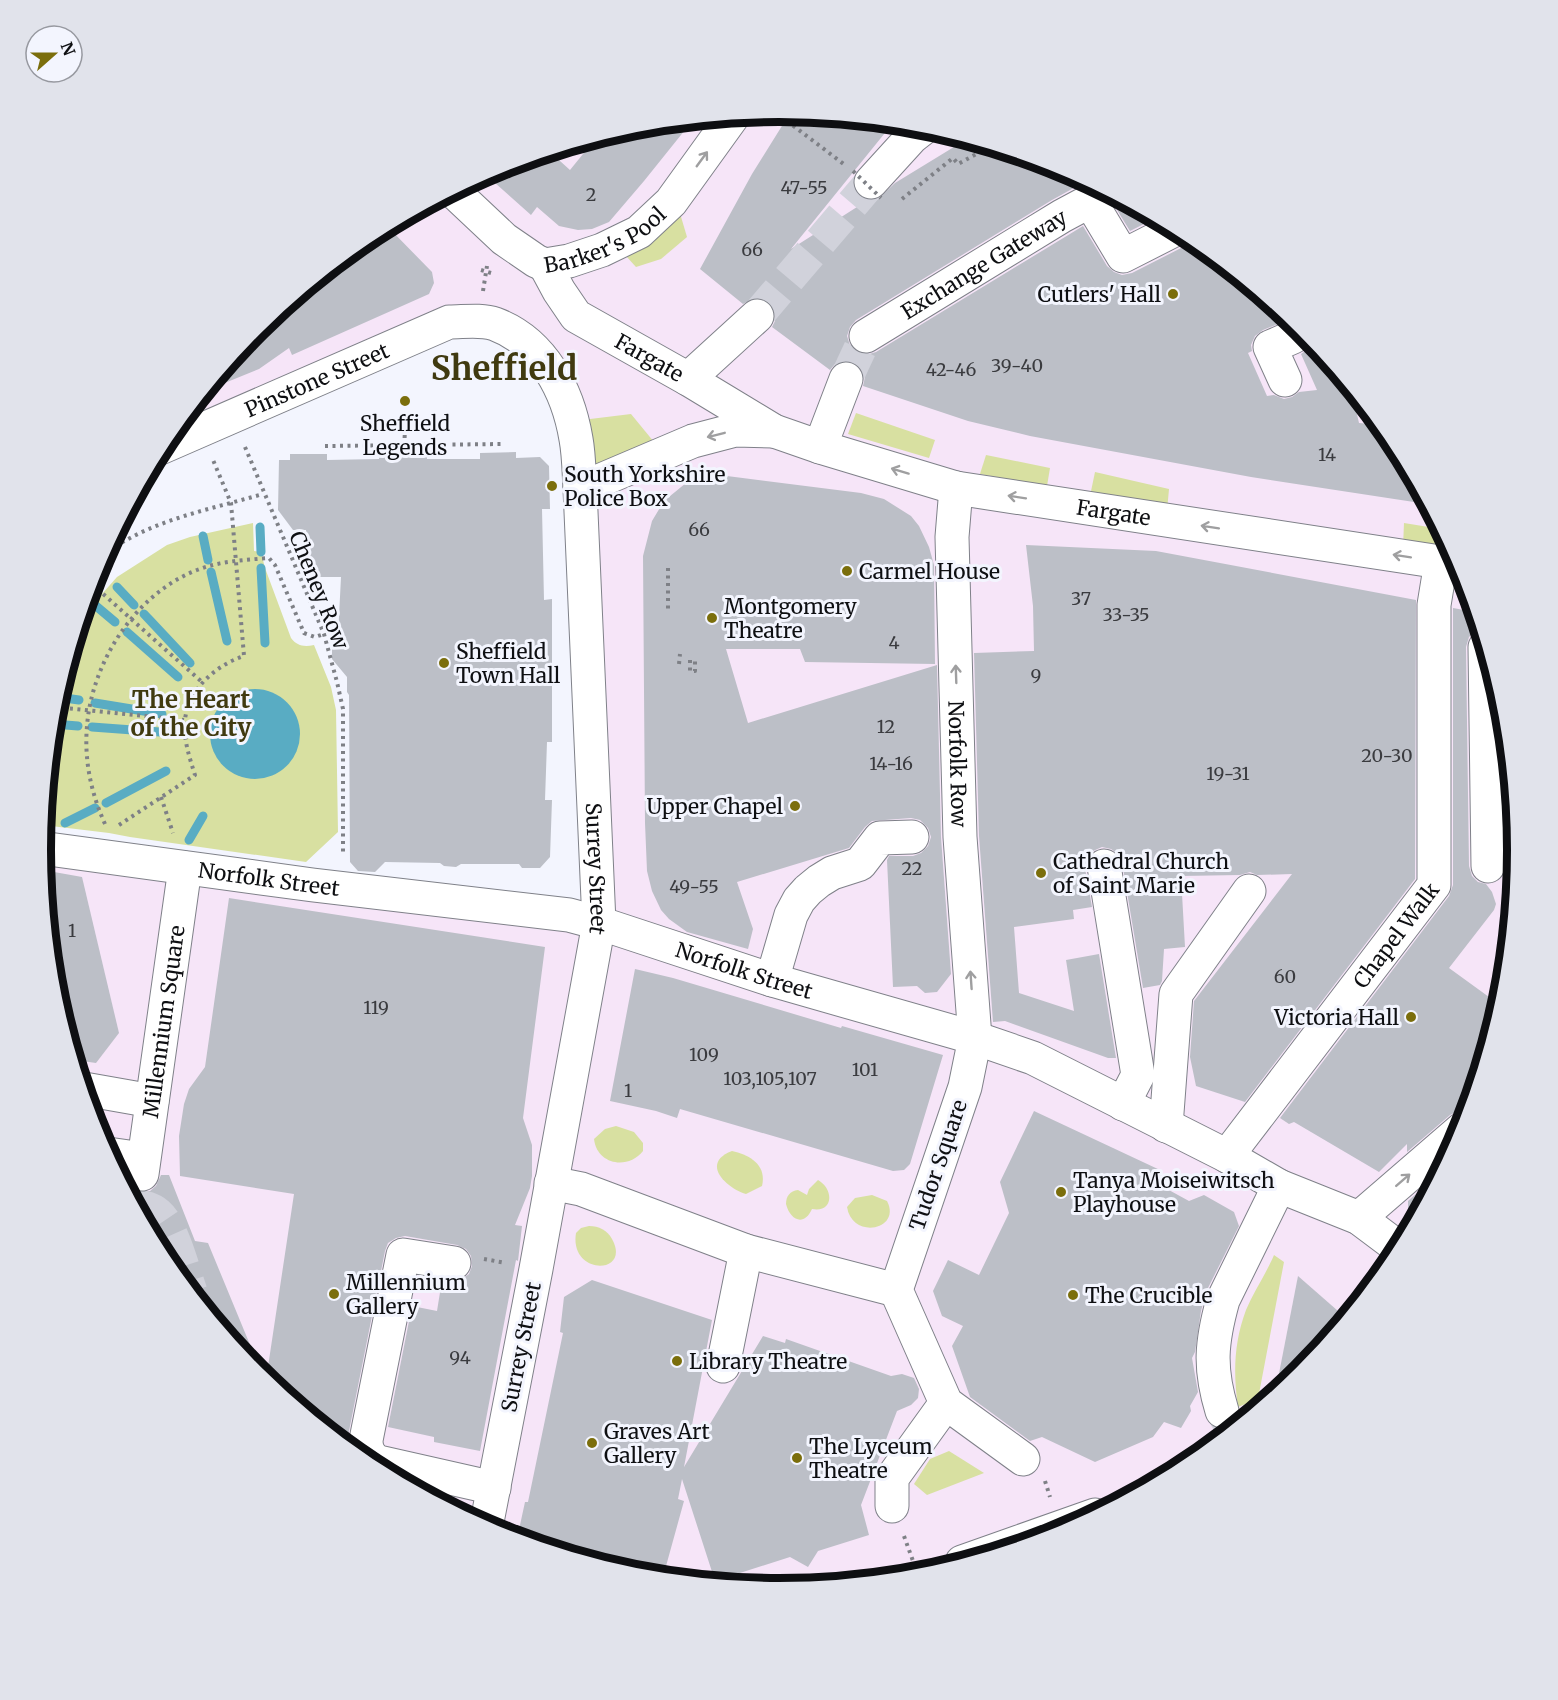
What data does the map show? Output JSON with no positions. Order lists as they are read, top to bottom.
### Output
{
  "streets": {
    "street": [
      "Barker's Pool",
      "Exchange Gateway",
      "Fargate",
      "Pinstone Street",
      "Norfolk Row",
      "Surrey Street",
      "Norfolk Street",
      "Chapel Walk",
      "Millennium Square",
      "Tudor Square"
    ],
    "path": ["Cheney Row"]
  },
  "crossings": [
    ["Barker's Pool", "Fargate"],
    ["Fargate", "Norfolk Row"],
    ["Fargate", "Surrey Street"],
    ["Pinstone Street", "Cheney Row"],
    ["Pinstone Street", "Surrey Street"],
    ["Cheney Row", "Norfolk Street"],
    ["Norfolk Row", "Norfolk Street"],
    ["Norfolk Row", "Tudor Square"],
    ["Surrey Street", "Norfolk Street"],
    ["Norfolk Street", "Chapel Walk"],
    ["Norfolk Street", "Millennium Square"],
    ["Norfolk Street", "Tudor Square"]
  ],
  "one_way": ["Fargate", "Norfolk Row"],
  "districts": ["Sheffield", "The Heart of the City"],
  "places": [
    "Cutlers' Hall",
    "Sheffield Legends",
    "South Yorkshire Police Box",
    "Carmel House",
    "Montgomery Theatre",
    "Sheffield Town Hall",
    "Upper Chapel",
    "Cathedral Church of Saint Marie",
    "Victoria Hall",
    "Tanya Moiseiwitsch Playhouse",
    "Millennium Gallery",
    "The Crucible",
    "Library Theatre",
    "Graves Art Gallery",
    "The Lyceum Theatre"
  ],
  "house_numbers": [
    "47-55",
    "2",
    "66",
    "39-40",
    "42-46",
    "14",
    "66",
    "37",
    "33-35",
    "4",
    "9",
    "12",
    "20-30",
    "14-16",
    "19-31",
    "22",
    "49-55",
    "1",
    "60",
    "119",
    "109",
    "101",
    "103,105,107",
    "1",
    "94"
  ],
  "north": "right"
}
